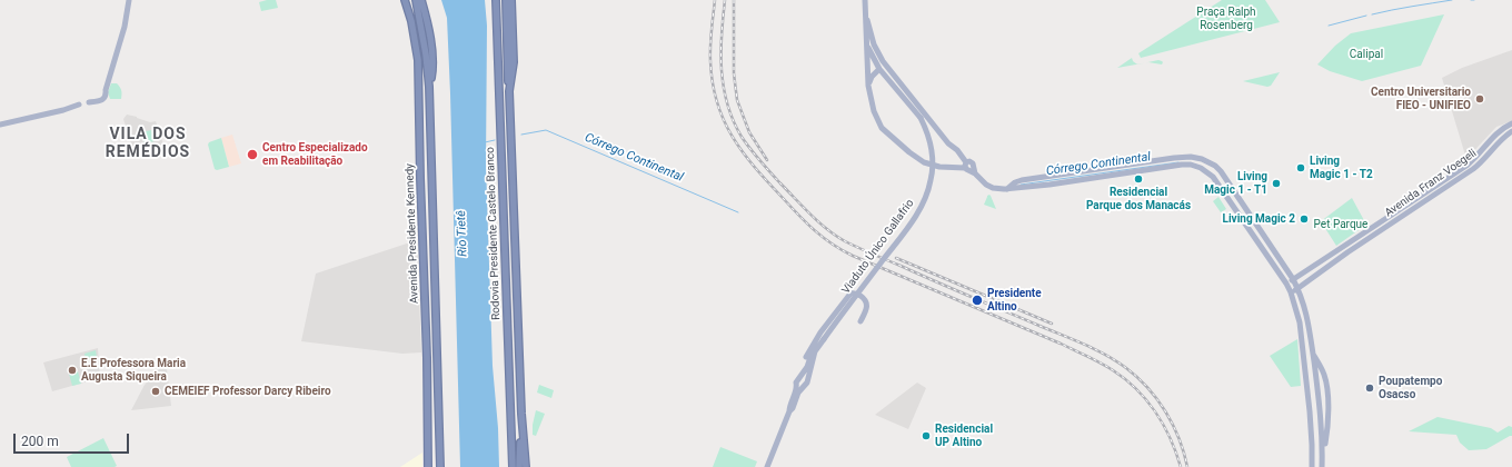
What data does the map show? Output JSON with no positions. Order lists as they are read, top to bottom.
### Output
{
  "streets": {
    "highway": ["Avenida Presidente Kennedy", "Rodovia Presidente Castelo Branco"],
    "main road": ["Avenida Franz Voegeli", "Viaduto Único Gallafrio"]
  },
  "districts": ["VILA DOS REMÉDIOS"],
  "water": ["Córrego Continental", "Rio Tietê"],
  "parks": ["Praça Ralph Rosenberg", "Calipal", "Pet Parque"],
  "places": [
    "Centro Universitario FIEO - UNIFIEO",
    "Centro Especializado em Reabilitação",
    "Living Magic 1 - T2",
    "Residencial Parque dos Manacás",
    "Living Magic 1 - T1",
    "Living Magic 2",
    "Presidente Altino",
    "E.E Professora Maria Augusta Siqueira",
    "Poupatempo Osacso",
    "CEMEIEF Professor Darcy Ribeiro",
    "Residencial UP Altino"
  ],
  "scale_bar": "200 m"
}
